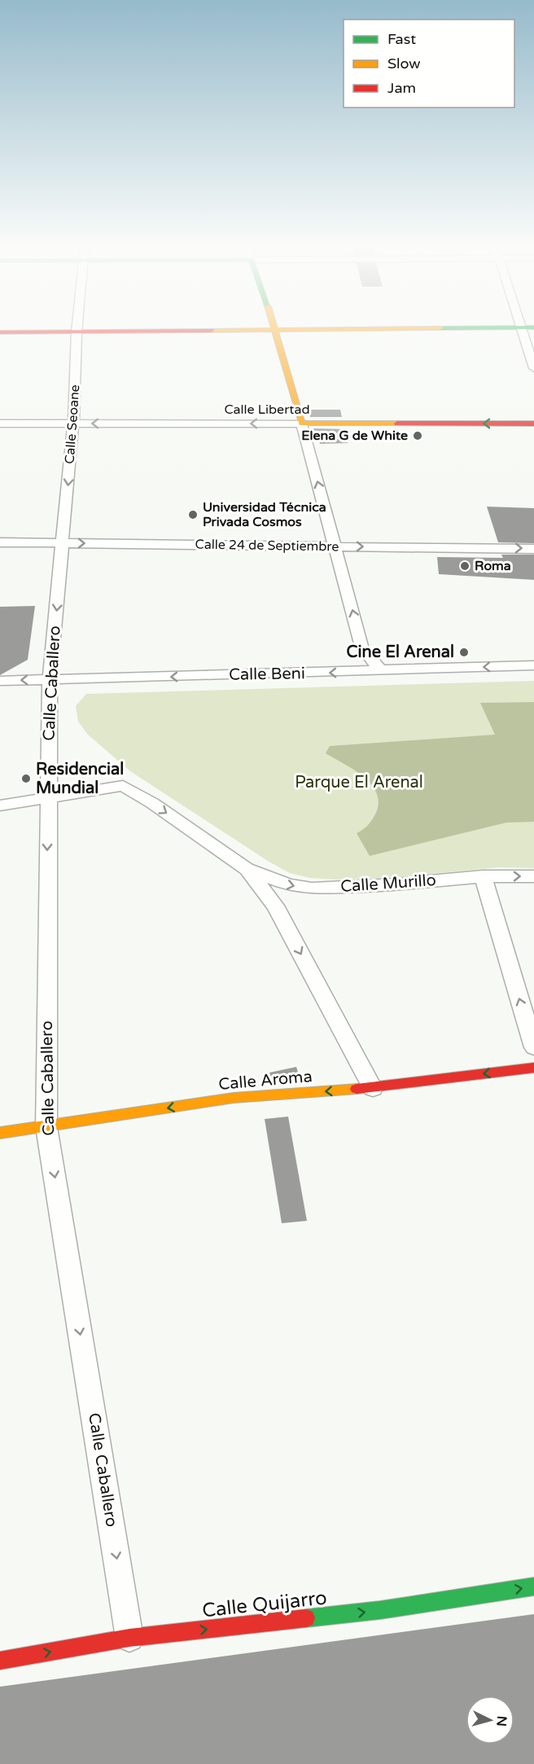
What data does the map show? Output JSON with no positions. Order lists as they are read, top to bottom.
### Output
{
  "streets": {
    "street": [
      "Calle Libertad",
      "Calle Seoane",
      "Calle 24 de Septiembre",
      "Calle Beni",
      "Calle Caballero",
      "Calle Murillo",
      "Calle Aroma",
      "Calle Quijarro"
    ]
  },
  "crossings": [
    ["Calle Libertad", "Calle Seoane"],
    ["Calle Seoane", "Calle 24 de Septiembre"],
    ["Calle Seoane", "Calle Caballero"],
    ["Calle 24 de Septiembre", "Calle Caballero"],
    ["Calle Beni", "Calle Caballero"],
    ["Calle Caballero", "Calle Murillo"],
    ["Calle Caballero", "Calle Aroma"],
    ["Calle Caballero", "Calle Quijarro"],
    ["Calle Murillo", "Calle Aroma"]
  ],
  "one_way": [
    "Calle Seoane",
    "Calle 24 de Septiembre",
    "Calle Beni",
    "Calle Caballero",
    "Calle Murillo",
    "Calle Aroma",
    "Calle Quijarro"
  ],
  "parks": ["Parque El Arenal"],
  "places": [
    "Elena G de White",
    "Universidad Técnica Privada Cosmos",
    "Roma",
    "Cine El Arenal",
    "Residencial Mundial"
  ],
  "legend": ["Fast", "Slow", "Jam"],
  "north": "right"
}
